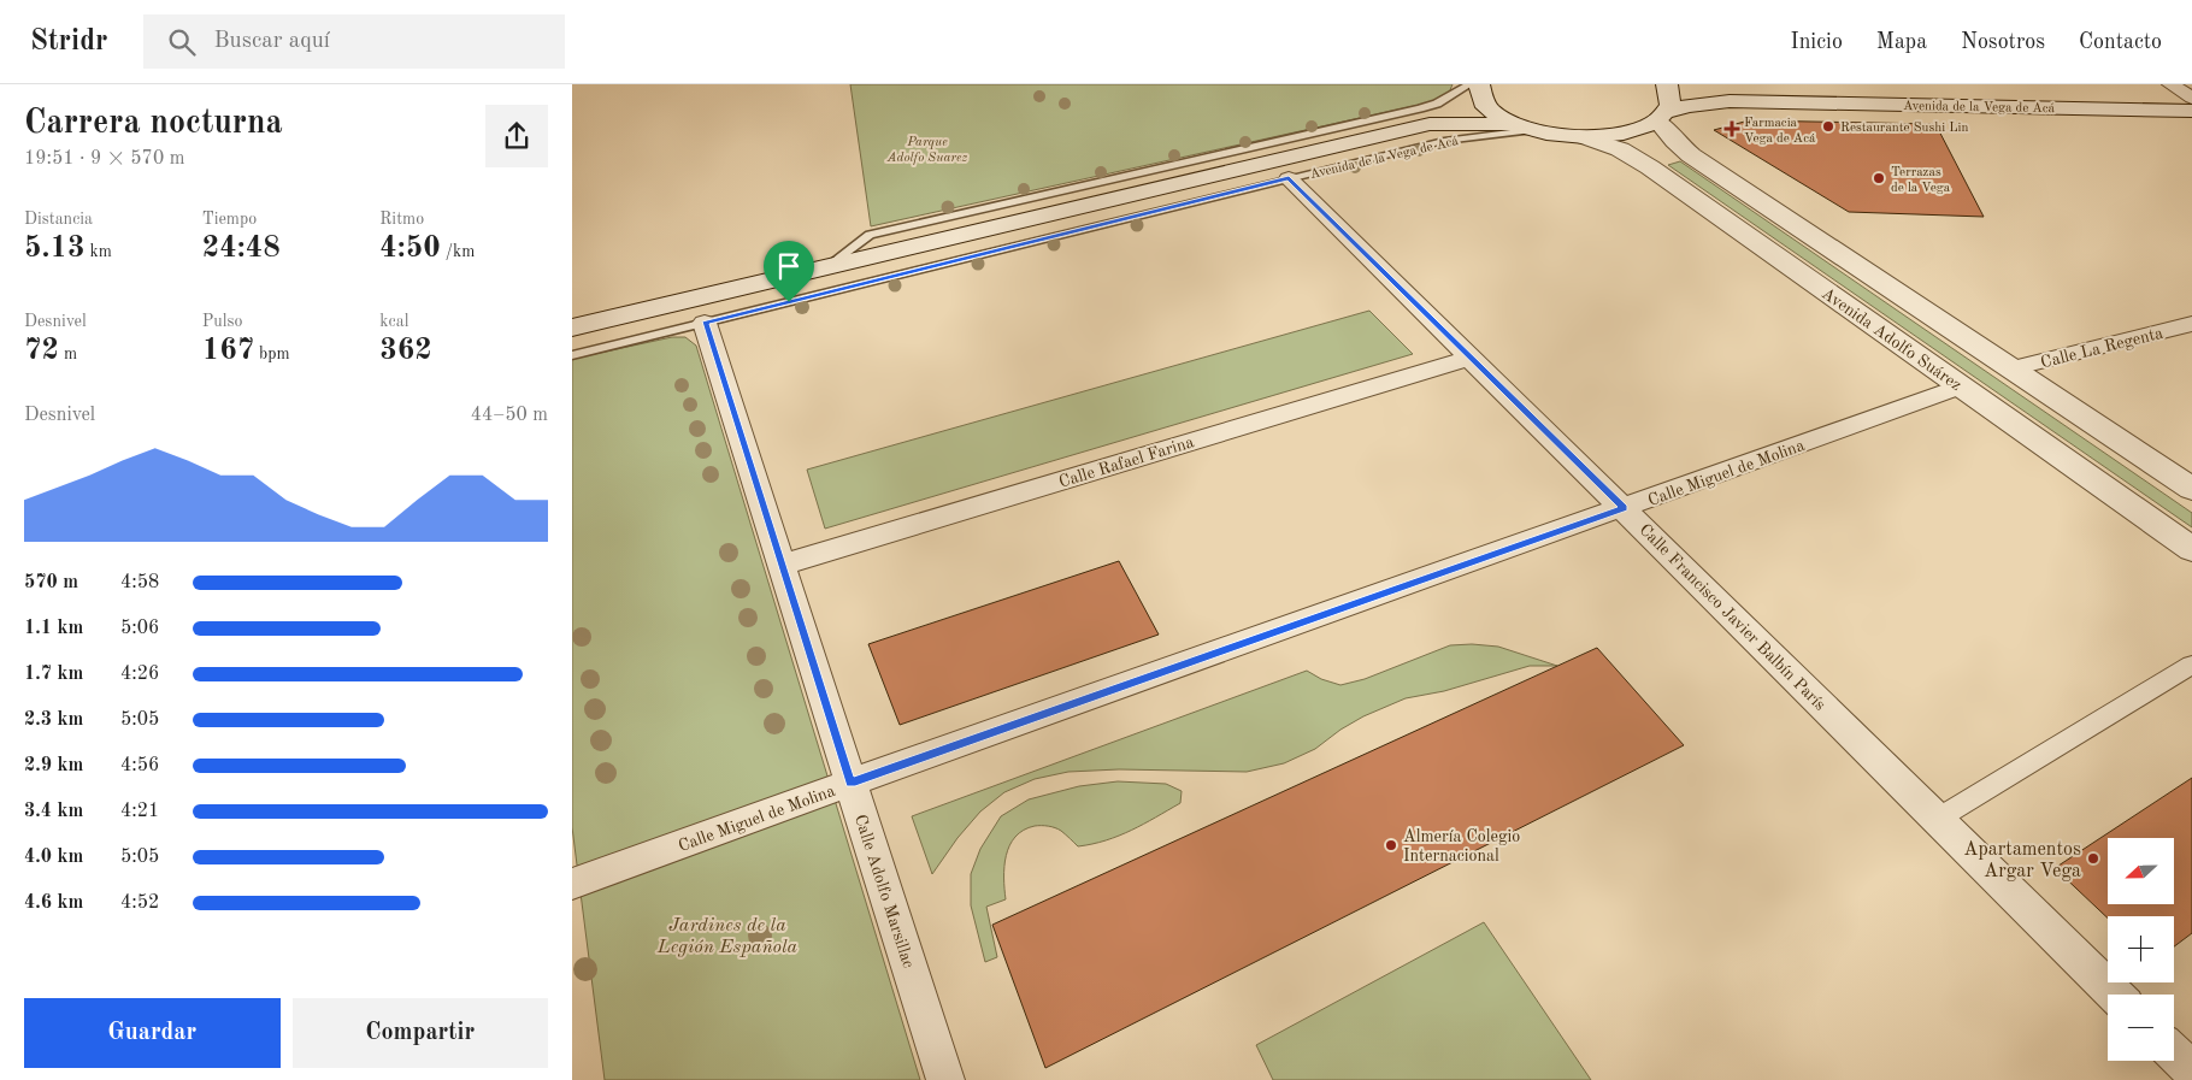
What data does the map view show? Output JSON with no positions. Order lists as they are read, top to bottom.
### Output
{
  "streets": {
    "main road": ["Avenida de la Vega de Acá", "Avenida Adolfo Suárez"],
    "street": [
      "Calle La Regenta",
      "Calle Rafael Farina",
      "Calle Miguel de Molina",
      "Calle Francisco Javier Balbín París",
      "Calle Adolfo Marsillac"
    ]
  },
  "crossings": [
    ["Avenida de la Vega de Acá", "Avenida Adolfo Suárez"],
    ["Avenida de la Vega de Acá", "Calle Francisco Javier Balbín París"],
    ["Avenida de la Vega de Acá", "Calle Adolfo Marsillac"],
    ["Avenida Adolfo Suárez", "Calle Miguel de Molina"],
    ["Calle Rafael Farina", "Calle Francisco Javier Balbín París"],
    ["Calle Rafael Farina", "Calle Adolfo Marsillac"],
    ["Calle Miguel de Molina", "Calle Francisco Javier Balbín París"],
    ["Calle Miguel de Molina", "Calle Adolfo Marsillac"]
  ],
  "parks": ["Parque Adolfo Suarez", "Jardines de la Legión Española"],
  "places": {
    "other": [
      "Restaurante Sushi Lin",
      "Terrazas de la Vega",
      "Almería Colegio Internacional",
      "Apartamentos Argar Vega"
    ],
    "health": ["Farmacia Vega de Acá"]
  },
  "north": "left",
  "page": {
    "header": "Stridr",
    "search": "Buscar aquí",
    "nav": [
      "Inicio",
      "Mapa",
      "Nosotros",
      "Contacto"
    ],
    "heading": ["Carrera nocturna", "19:51 · 9 × 570 m"],
    "stats": [
      ["Distancia", "5.13 km"],
      ["Tiempo", "24:48"],
      ["Ritmo", "4:50 /km"],
      ["Desnivel", "72 m"],
      ["Pulso", "167 bpm"],
      ["kcal", "362"]
    ],
    "chart": ["Desnivel", "44–50 m"],
    "list": [
      {
        "name": "570 m",
        "note": "4:58"
      },
      {
        "name": "1.1 km",
        "note": "5:06"
      },
      {
        "name": "1.7 km",
        "note": "4:26"
      },
      {
        "name": "2.3 km",
        "note": "5:05"
      },
      {
        "name": "2.9 km",
        "note": "4:56"
      },
      {
        "name": "3.4 km",
        "note": "4:21"
      },
      {
        "name": "4.0 km",
        "note": "5:05"
      },
      {
        "name": "4.6 km",
        "note": "4:52"
      }
    ],
    "map_buttons": ["+", "−"],
    "buttons": ["Guardar", "Compartir"]
  }
}
